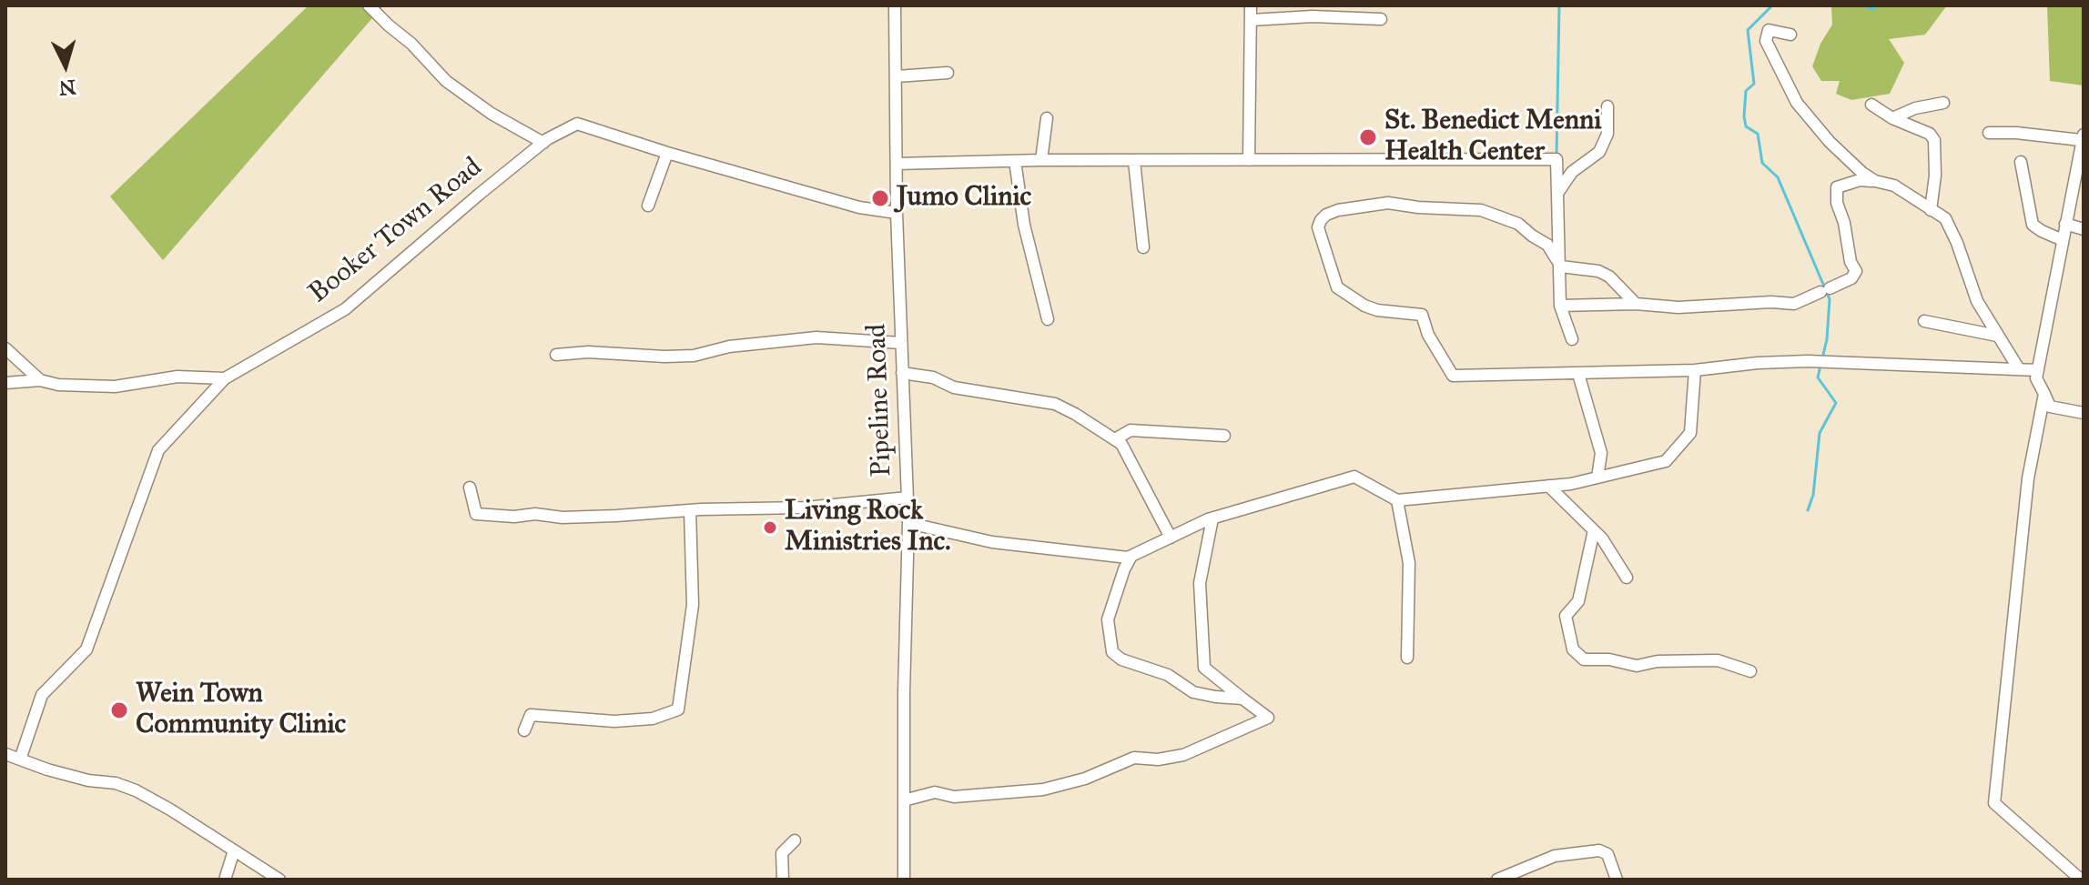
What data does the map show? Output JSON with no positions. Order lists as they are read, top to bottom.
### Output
{
  "streets": {
    "street": ["Booker Town Road", "Pipeline Road"]
  },
  "crossings": [
    ["Booker Town Road", "Pipeline Road"]
  ],
  "places": [
    "St. Benedict Menni Health Center",
    "Jumo Clinic",
    "Living Rock Ministries Inc.",
    "Wein Town Community Clinic"
  ],
  "north": "bottom"
}
